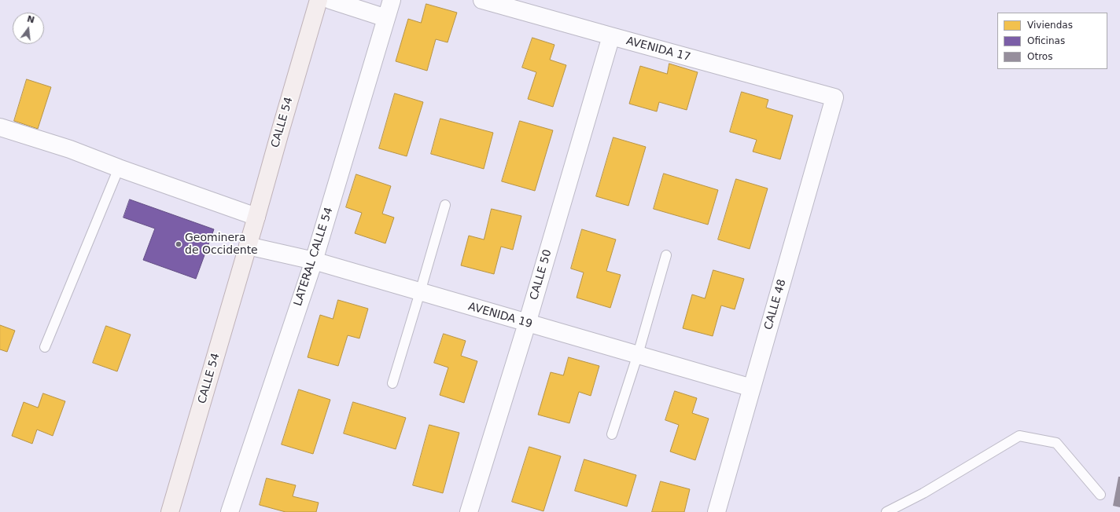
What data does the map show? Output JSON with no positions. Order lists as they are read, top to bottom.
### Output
{
  "streets": {
    "main road": ["CALLE 54"],
    "street": [
      "AVENIDA 17",
      "LATERAL CALLE 54",
      "CALLE 50",
      "CALLE 48",
      "AVENIDA 19"
    ]
  },
  "crossings": [
    ["AVENIDA 17", "CALLE 50"],
    ["AVENIDA 17", "CALLE 48"],
    ["CALLE 54", "AVENIDA 19"],
    ["LATERAL CALLE 54", "AVENIDA 19"],
    ["CALLE 50", "AVENIDA 19"],
    ["CALLE 48", "AVENIDA 19"]
  ],
  "places": ["Geominera de Occidente"],
  "legend": ["Viviendas", "Oficinas", "Otros"],
  "north": "top"
}
